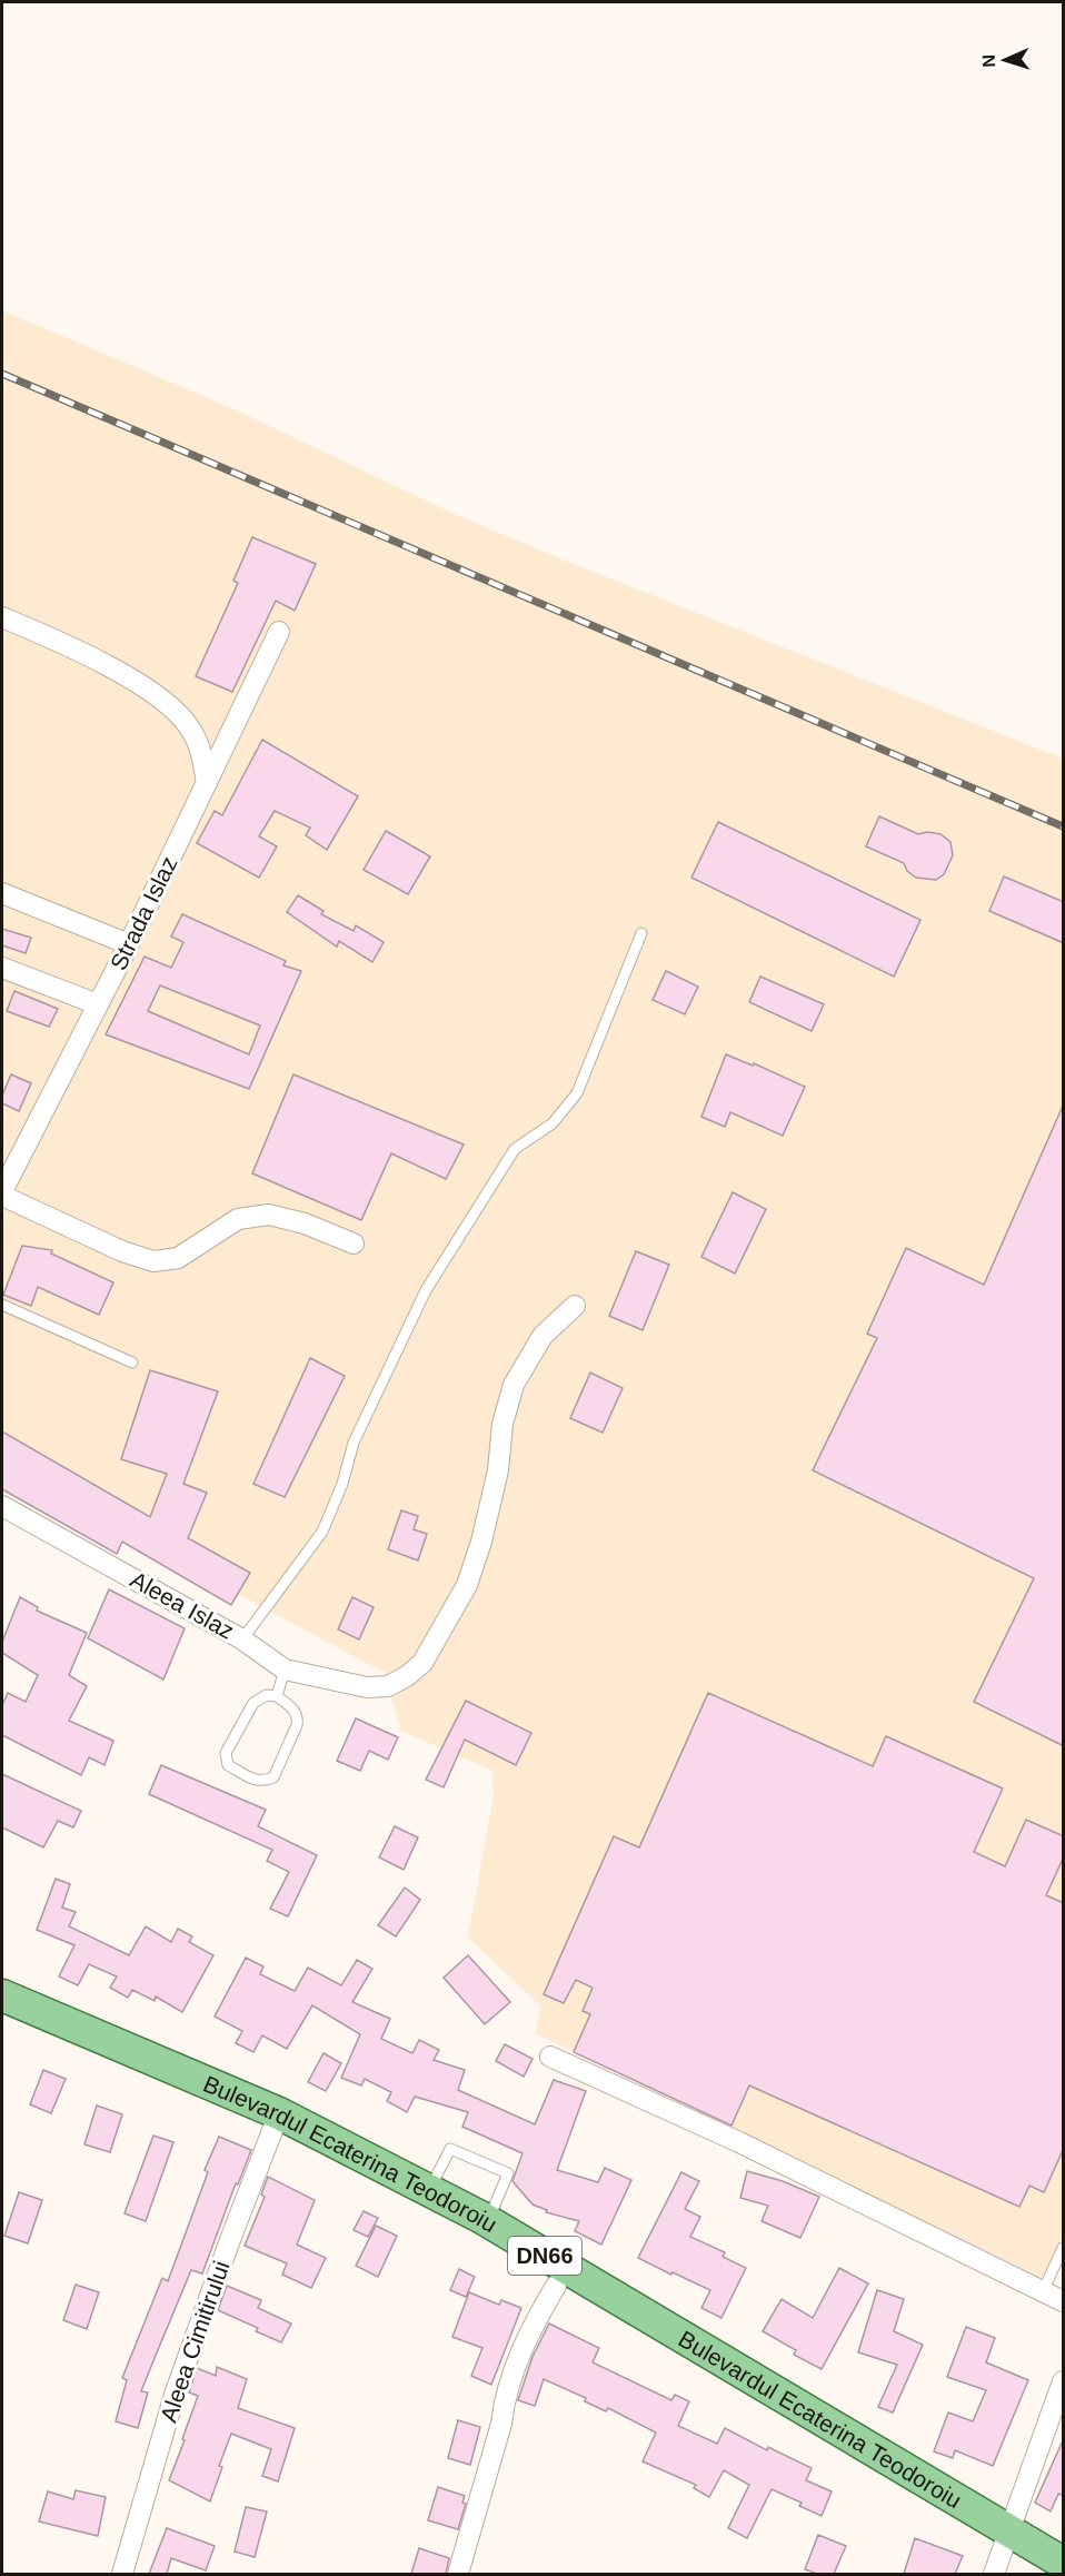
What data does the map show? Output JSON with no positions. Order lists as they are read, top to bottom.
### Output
{
  "streets": {
    "main road": ["Bulevardul Ecaterina Teodoroiu", "DN66"],
    "street": ["Strada Islaz", "Aleea Islaz", "Aleea Cimitirului"]
  },
  "crossings": [
    ["Bulevardul Ecaterina Teodoroiu", "Aleea Cimitirului"]
  ],
  "north": "left"
}
